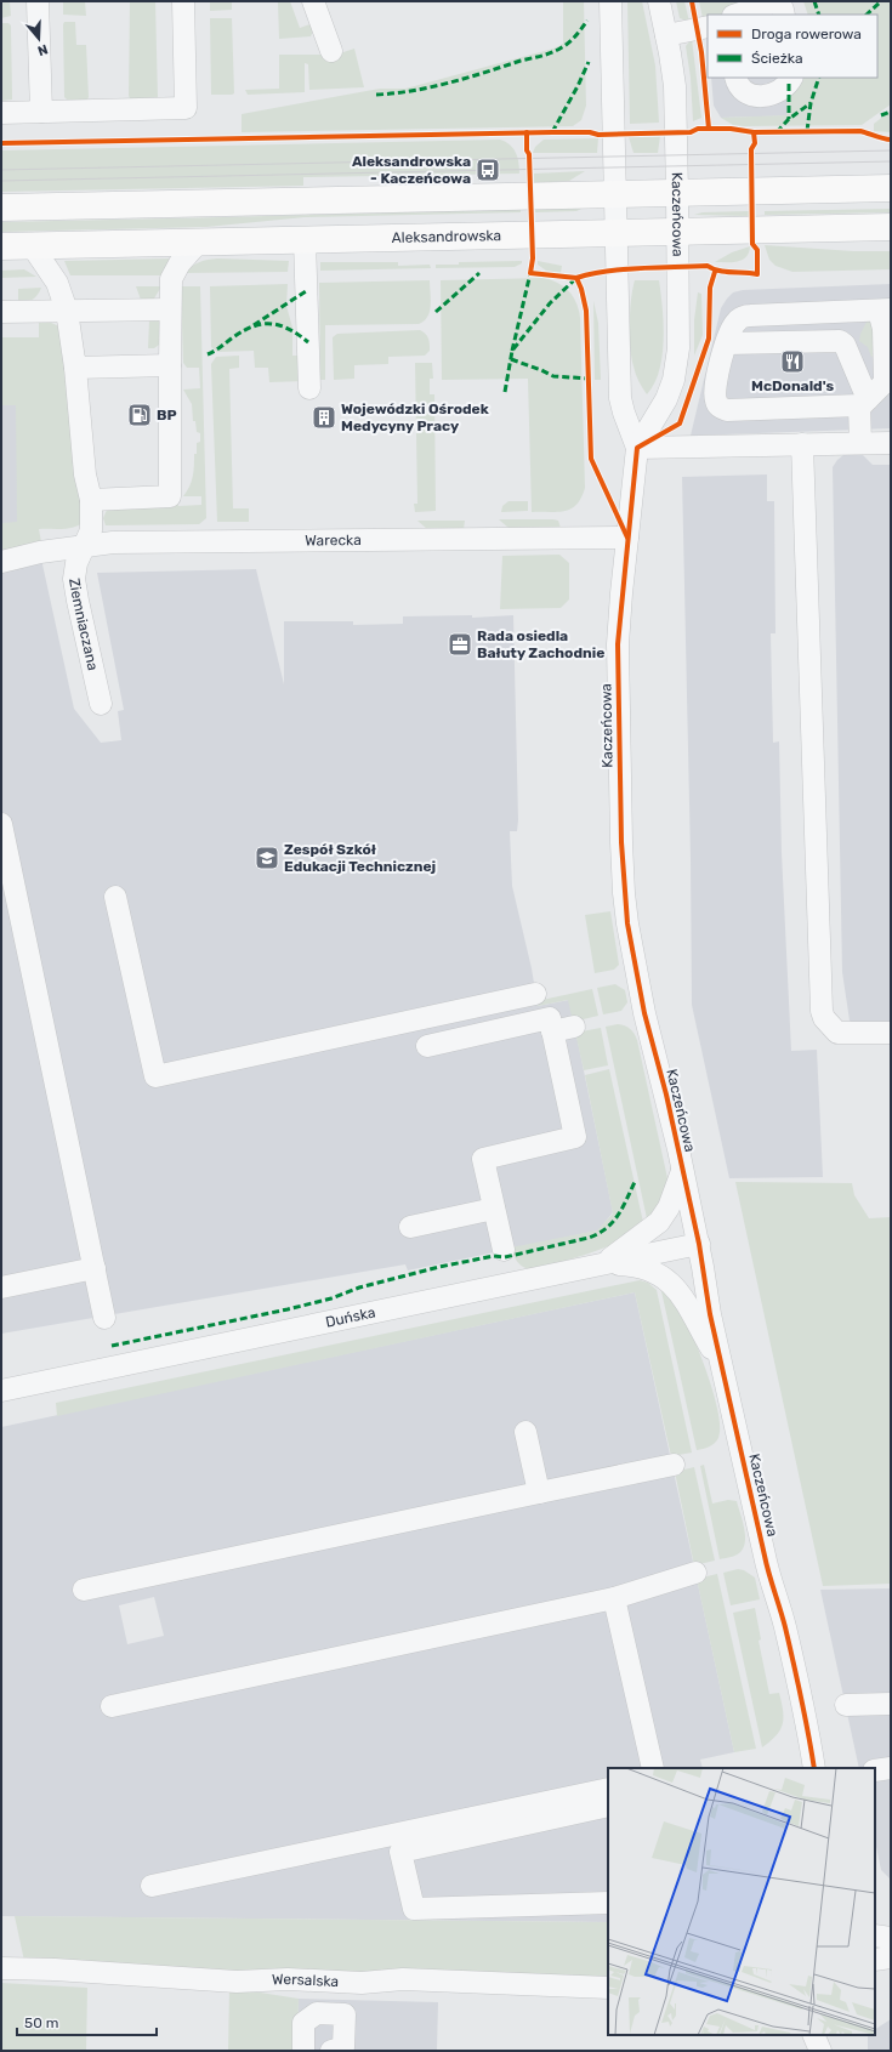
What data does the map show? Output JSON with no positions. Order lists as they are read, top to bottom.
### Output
{
  "streets": {
    "main road": ["Aleksandrowska"],
    "street": [
      "Kaczeńcowa",
      "Warecka",
      "Ziemniaczana",
      "Duńska",
      "Wersalska"
    ]
  },
  "crossings": [
    ["Kaczeńcowa", "Aleksandrowska"],
    ["Kaczeńcowa", "Warecka"],
    ["Kaczeńcowa", "Duńska"],
    ["Aleksandrowska", "Ziemniaczana"],
    ["Warecka", "Ziemniaczana"]
  ],
  "places": {
    "bus stop": ["Aleksandrowska - Kaczeńcowa"],
    "restaurant": ["McDonald's"],
    "fuel station": ["BP"],
    "building": ["Wojewódzki Ośrodek Medycyny Pracy"],
    "office": ["Rada osiedla Bałuty Zachodnie"],
    "school or university": ["Zespół Szkół Edukacji Technicznej"]
  },
  "legend": ["Droga rowerowa", "Ścieżka"],
  "scale_bar": "50 m",
  "north": "bottom"
}
